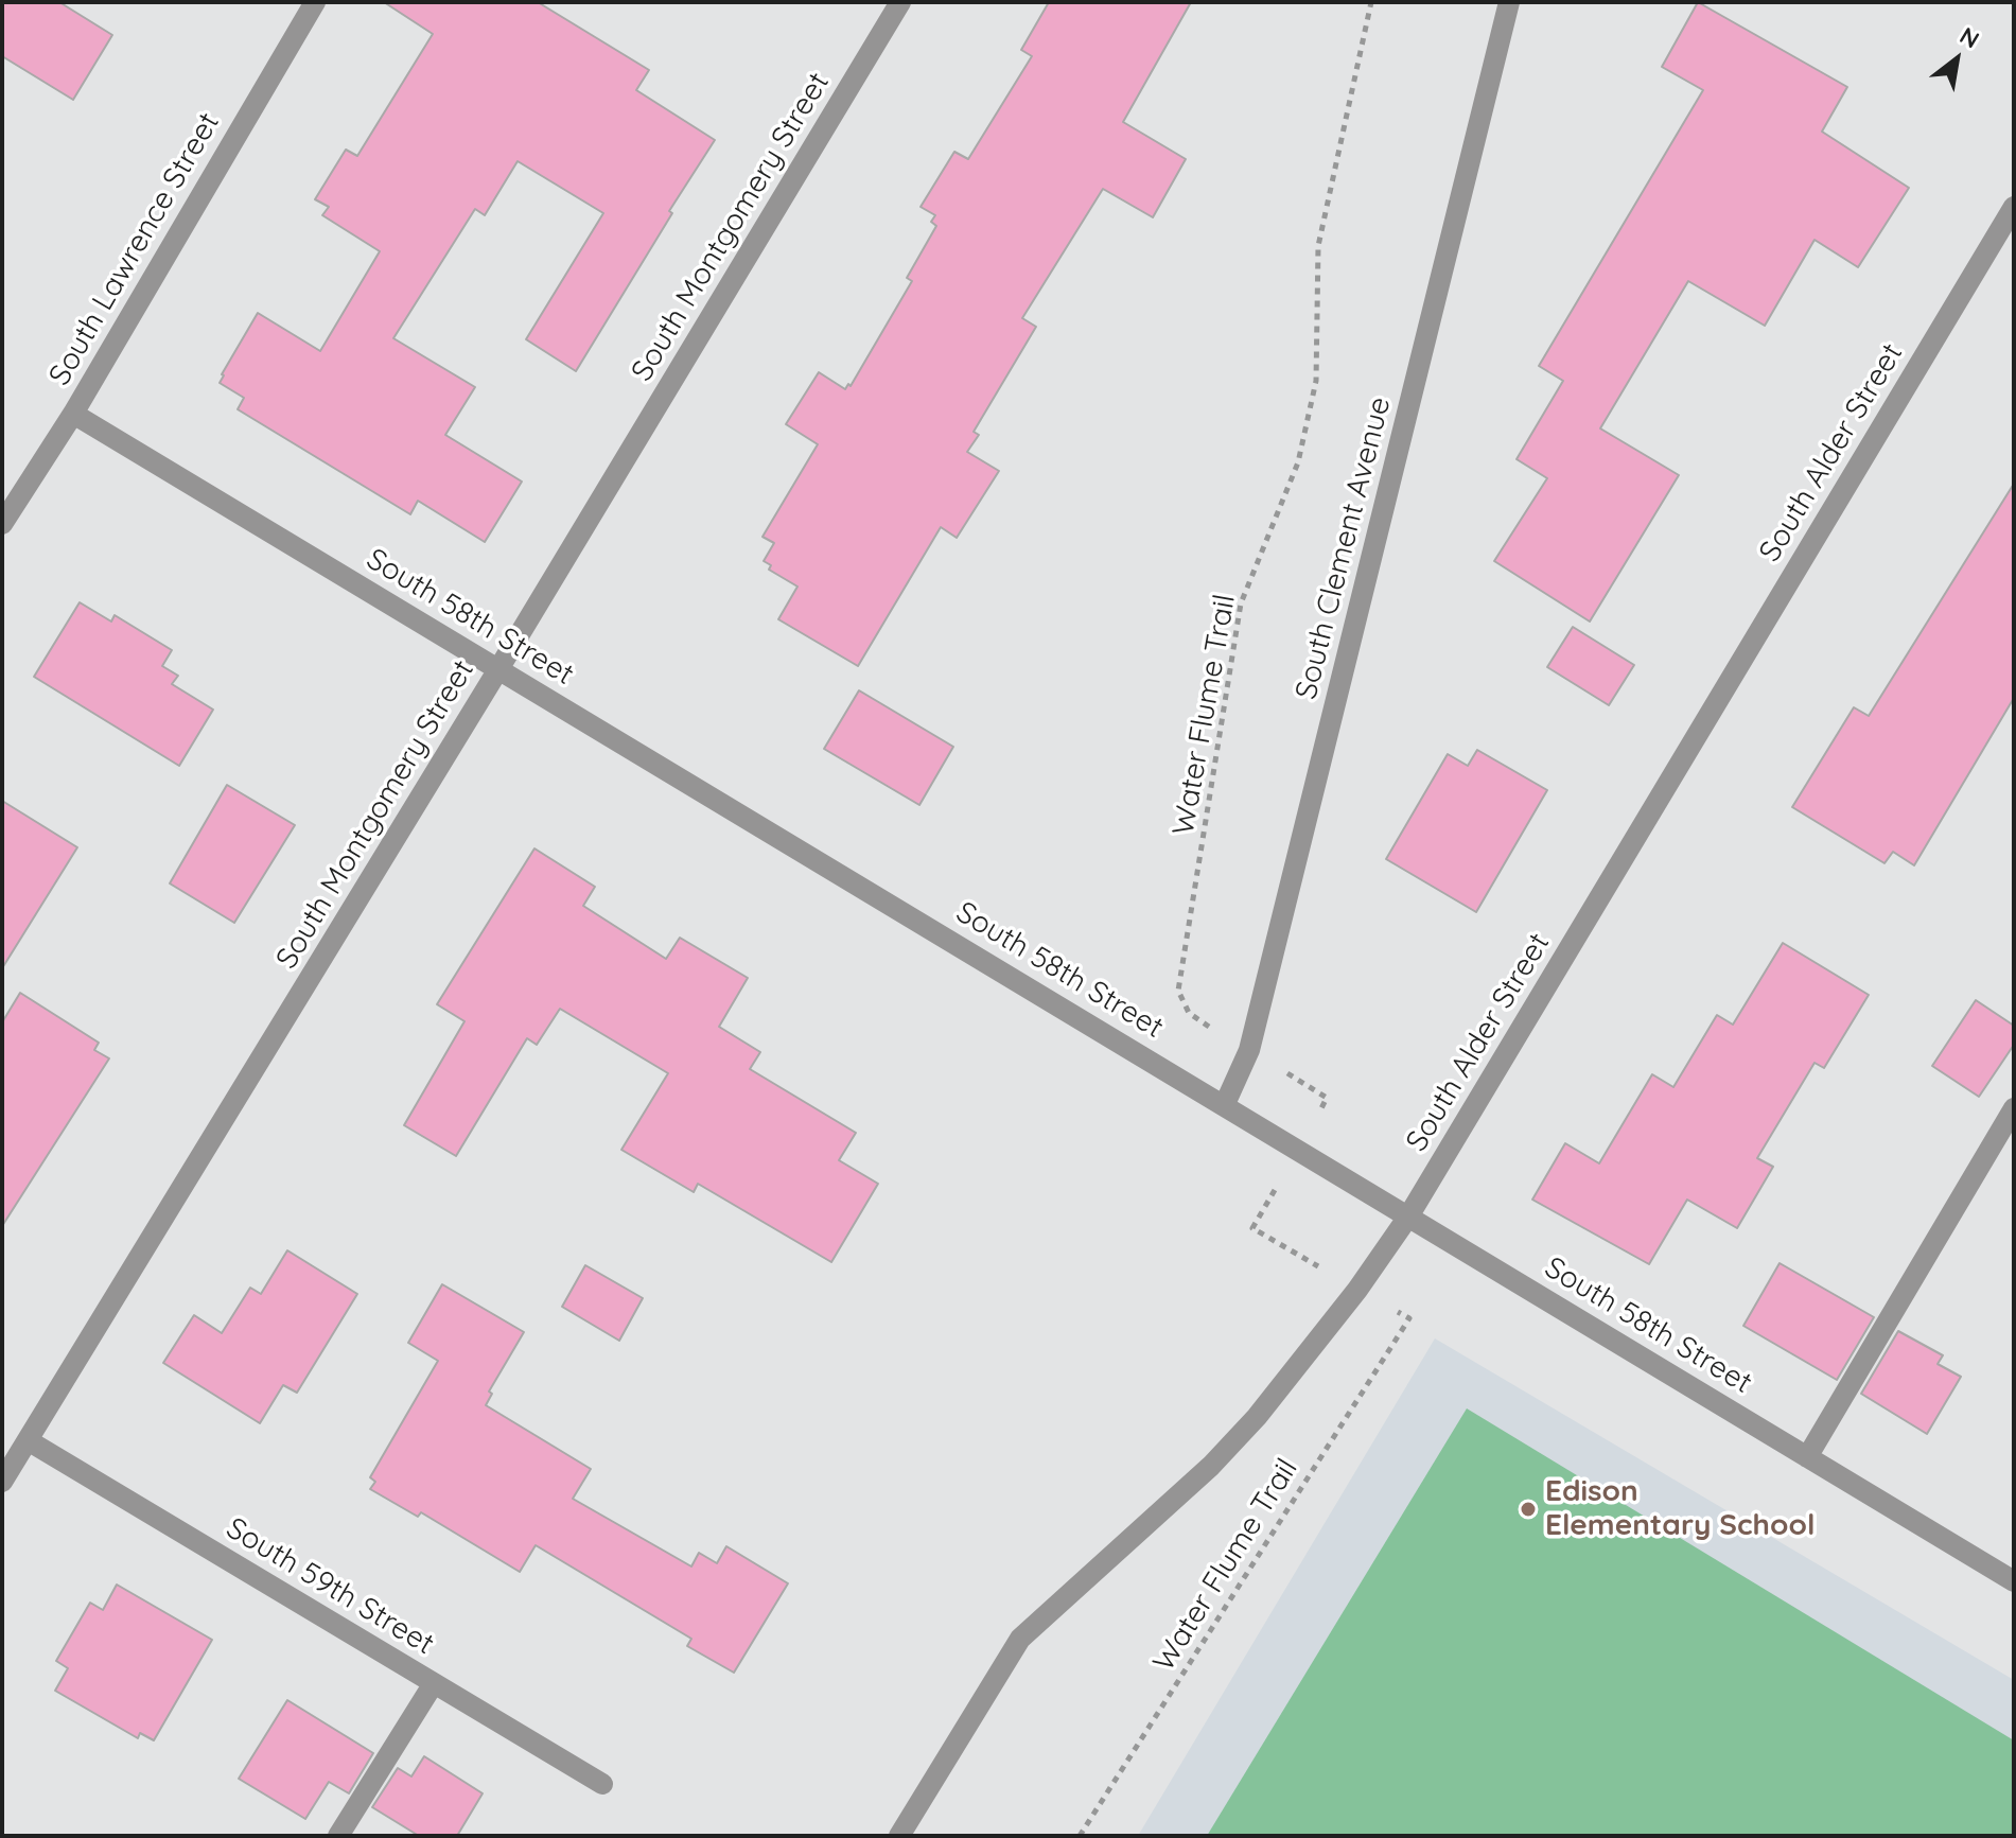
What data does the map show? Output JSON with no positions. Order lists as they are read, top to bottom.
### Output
{
  "streets": {
    "street": [
      "South Montgomery Street",
      "South Lawrence Street",
      "South Alder Street",
      "South Clement Avenue",
      "South 58th Street",
      "South 59th Street"
    ],
    "path": ["Water Flume Trail"]
  },
  "crossings": [
    ["South Montgomery Street", "South 58th Street"],
    ["South Montgomery Street", "South 59th Street"],
    ["South Lawrence Street", "South 58th Street"],
    ["South Alder Street", "South 58th Street"],
    ["South Clement Avenue", "South 58th Street"]
  ],
  "places": ["Edison Elementary School"],
  "north": "top right"
}
